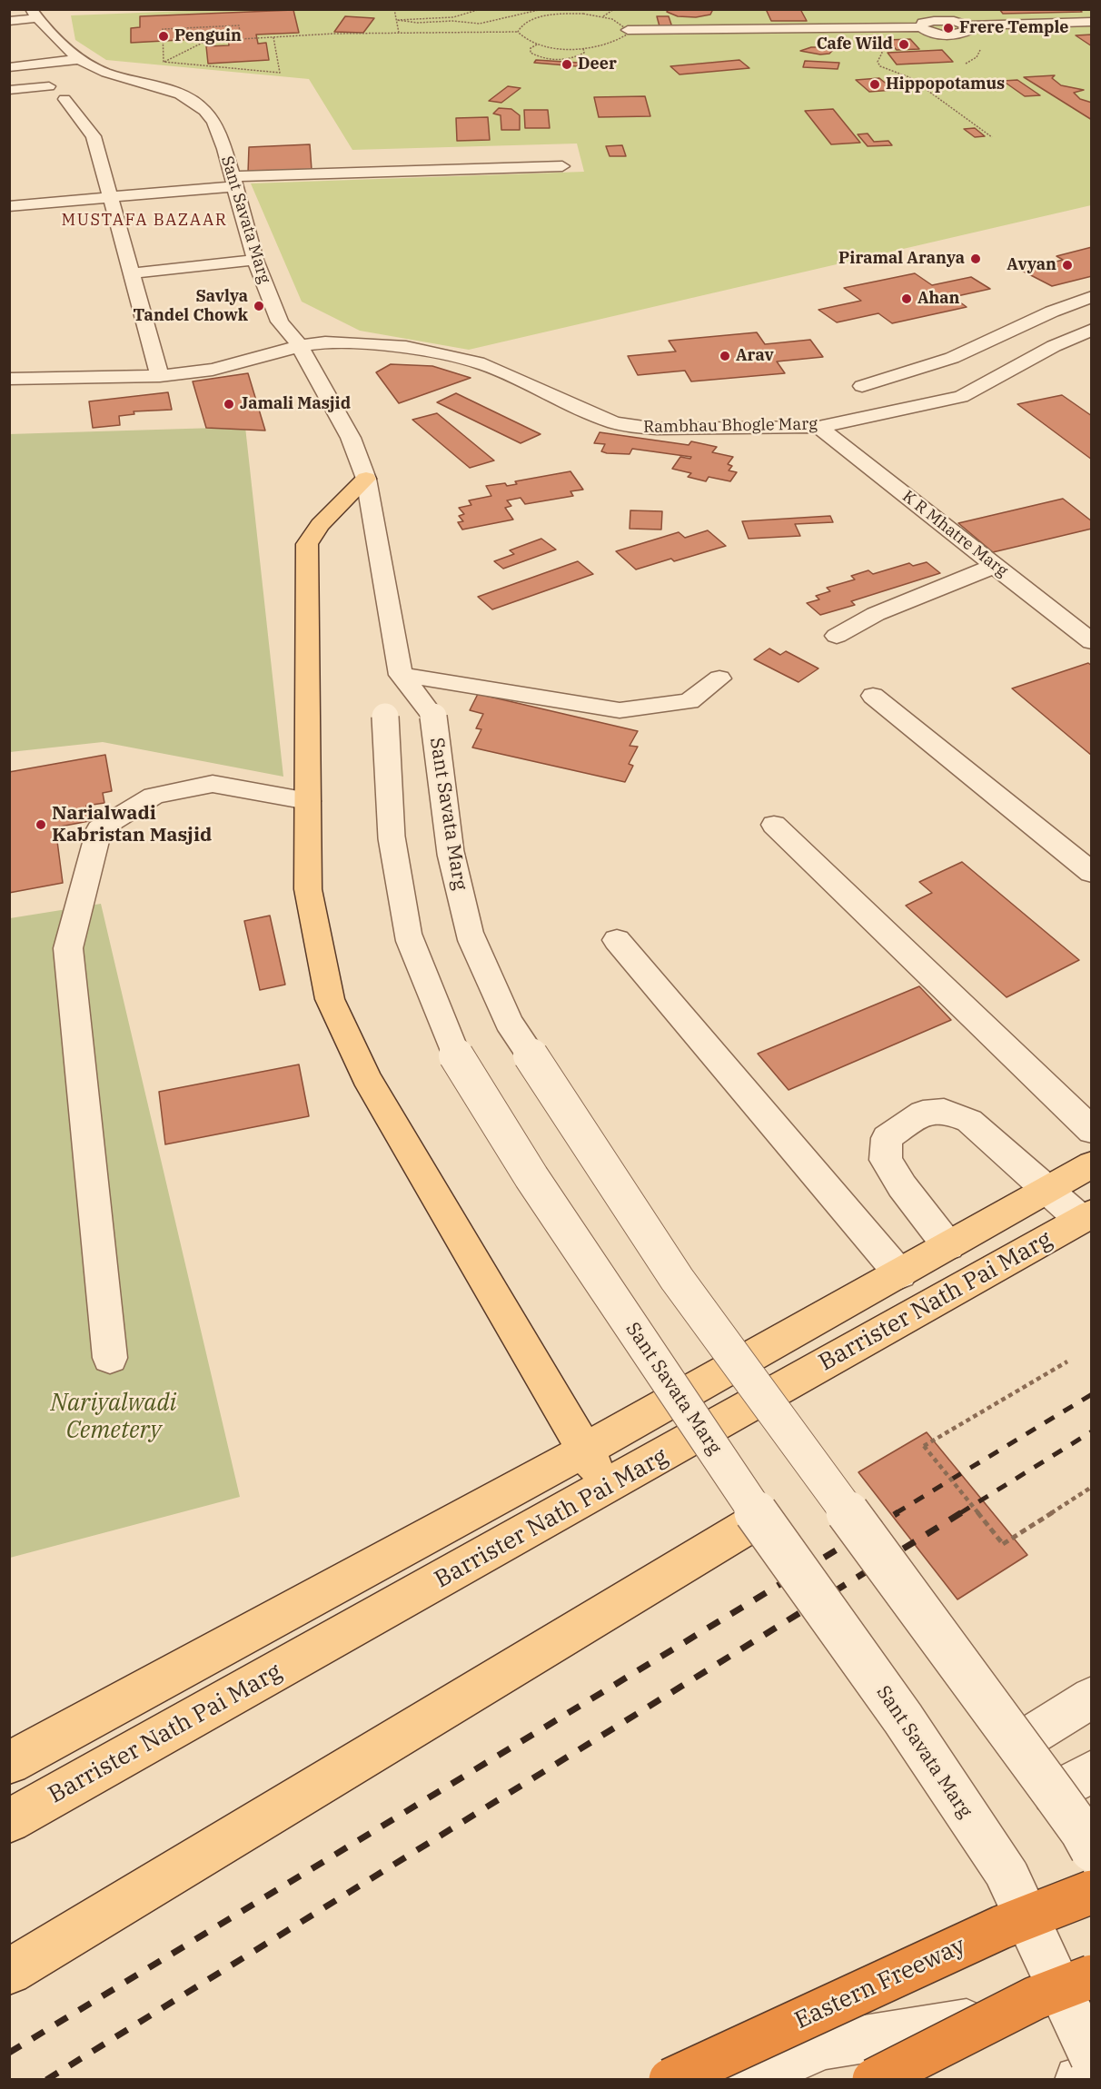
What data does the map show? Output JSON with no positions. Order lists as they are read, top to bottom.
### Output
{
  "streets": {
    "highway": ["Eastern Freeway"],
    "main road": ["Barrister Nath Pai Marg"],
    "street": ["Sant Savata Marg", "Rambhau Bhogle Marg", "K R Mhatre Marg"]
  },
  "crossings": [
    ["Sant Savata Marg", "Rambhau Bhogle Marg"],
    ["Rambhau Bhogle Marg", "K R Mhatre Marg"]
  ],
  "districts": ["MUSTAFA BAZAAR"],
  "parks": ["Nariyalwadi Cemetery"],
  "places": [
    "Frere Temple",
    "Penguin",
    "Cafe Wild",
    "Deer",
    "Hippopotamus",
    "Piramal Aranya",
    "Avyan",
    "Ahan",
    "Savlya Tandel Chowk",
    "Arav",
    "Jamali Masjid",
    "Narialwadi Kabristan Masjid"
  ]
}
